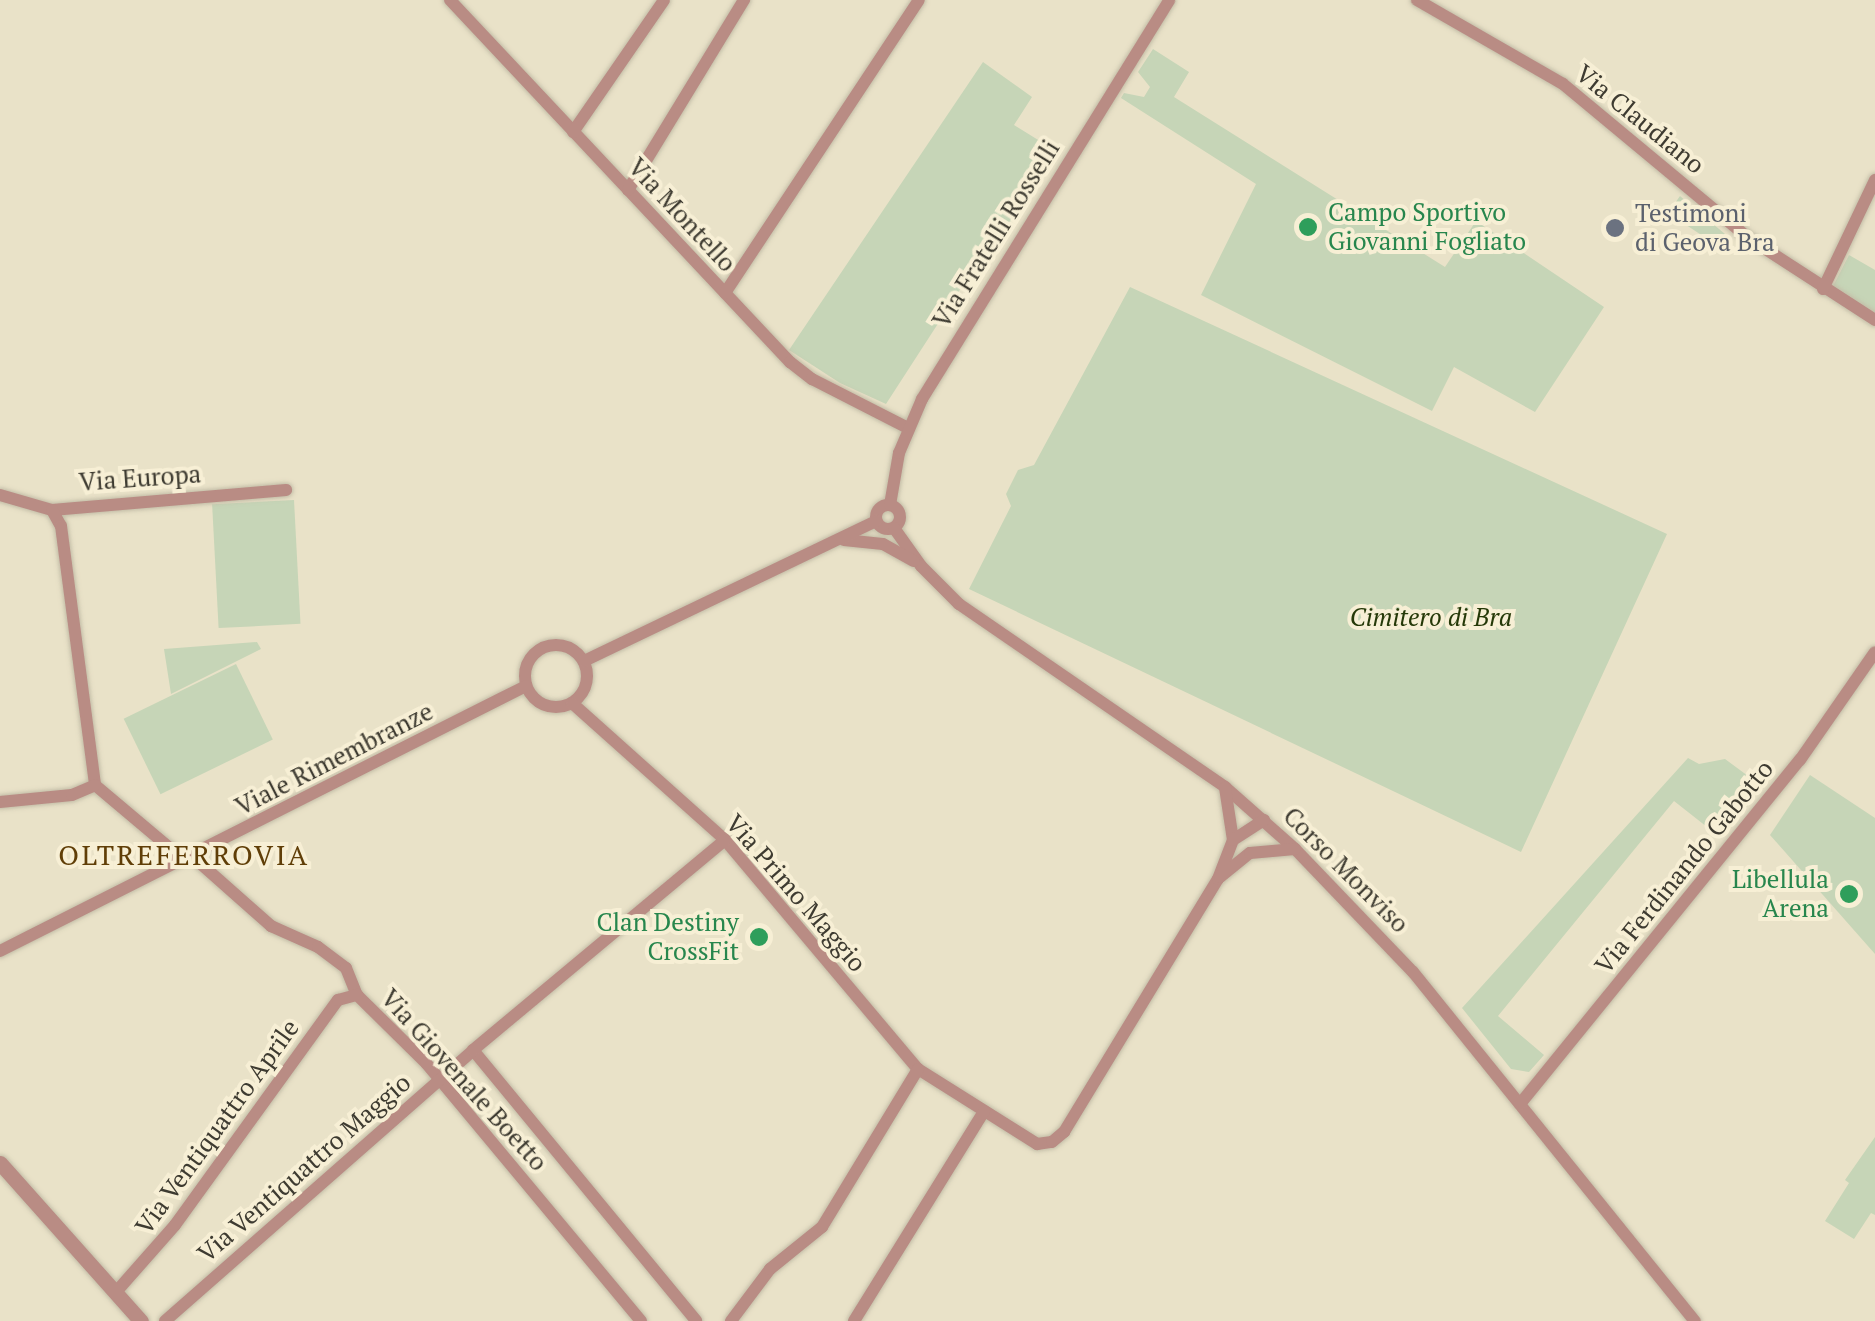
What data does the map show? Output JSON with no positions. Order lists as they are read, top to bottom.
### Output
{
  "streets": {
    "street": [
      "Via Claudiano",
      "Via Montello",
      "Via Fratelli Rosselli",
      "Via Europa",
      "Viale Rimembranze",
      "Via Ferdinando Gabotto",
      "Corso Monviso",
      "Via Primo Maggio",
      "Via Giovenale Boetto",
      "Via Ventiquattro Aprile",
      "Via Ventiquattro Maggio"
    ]
  },
  "crossings": [
    ["Via Montello", "Via Fratelli Rosselli"],
    ["Via Fratelli Rosselli", "Corso Monviso"],
    ["Viale Rimembranze", "Via Primo Maggio"],
    ["Viale Rimembranze", "Via Giovenale Boetto"],
    ["Via Ferdinando Gabotto", "Corso Monviso"],
    ["Corso Monviso", "Via Primo Maggio"],
    ["Via Primo Maggio", "Via Ventiquattro Maggio"],
    ["Via Giovenale Boetto", "Via Ventiquattro Aprile"],
    ["Via Giovenale Boetto", "Via Ventiquattro Maggio"]
  ],
  "districts": ["OLTREFERROVIA"],
  "parks": ["Cimitero di Bra"],
  "places": [
    "Campo Sportivo Giovanni Fogliato",
    "Testimoni di Geova Bra",
    "Libellula Arena",
    "Clan Destiny CrossFit"
  ]
}
